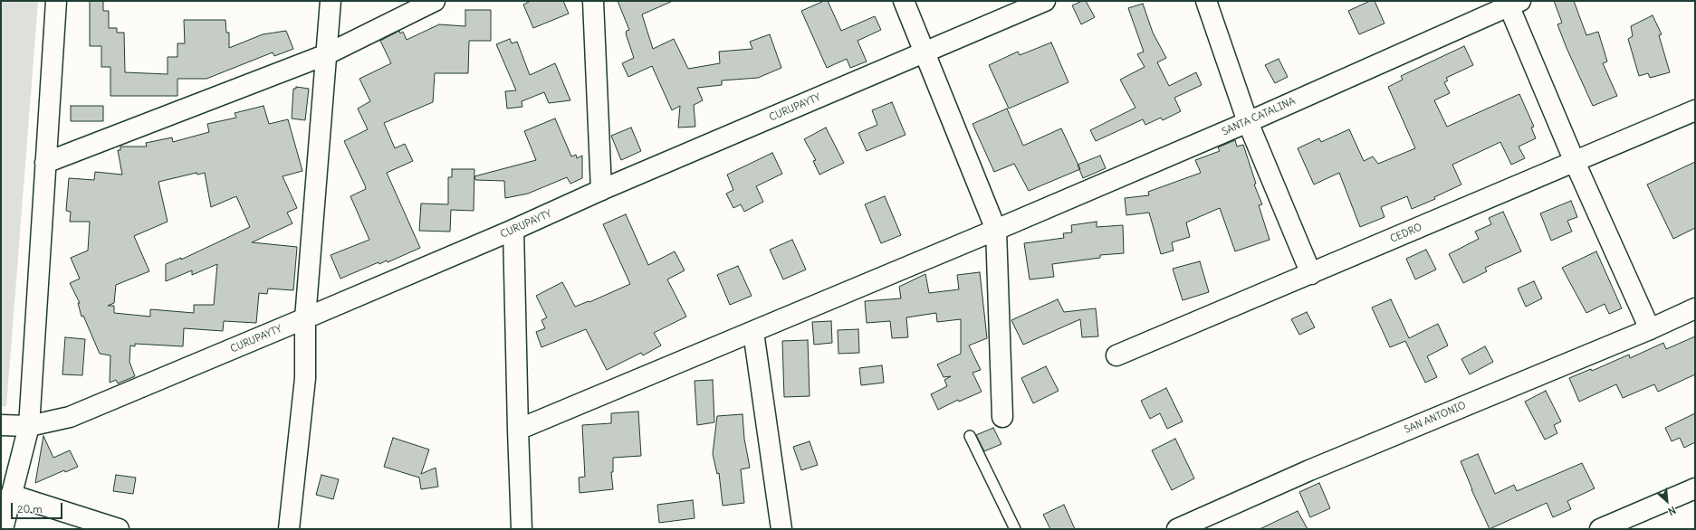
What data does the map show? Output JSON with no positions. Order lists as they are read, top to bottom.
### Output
{
  "streets": {
    "street": [
      "CURUPAYTY",
      "SANTA CATALINA",
      "CEDRO",
      "SAN ANTONIO"
    ]
  },
  "scale_bar": "20 m",
  "north": "bottom right"
}
